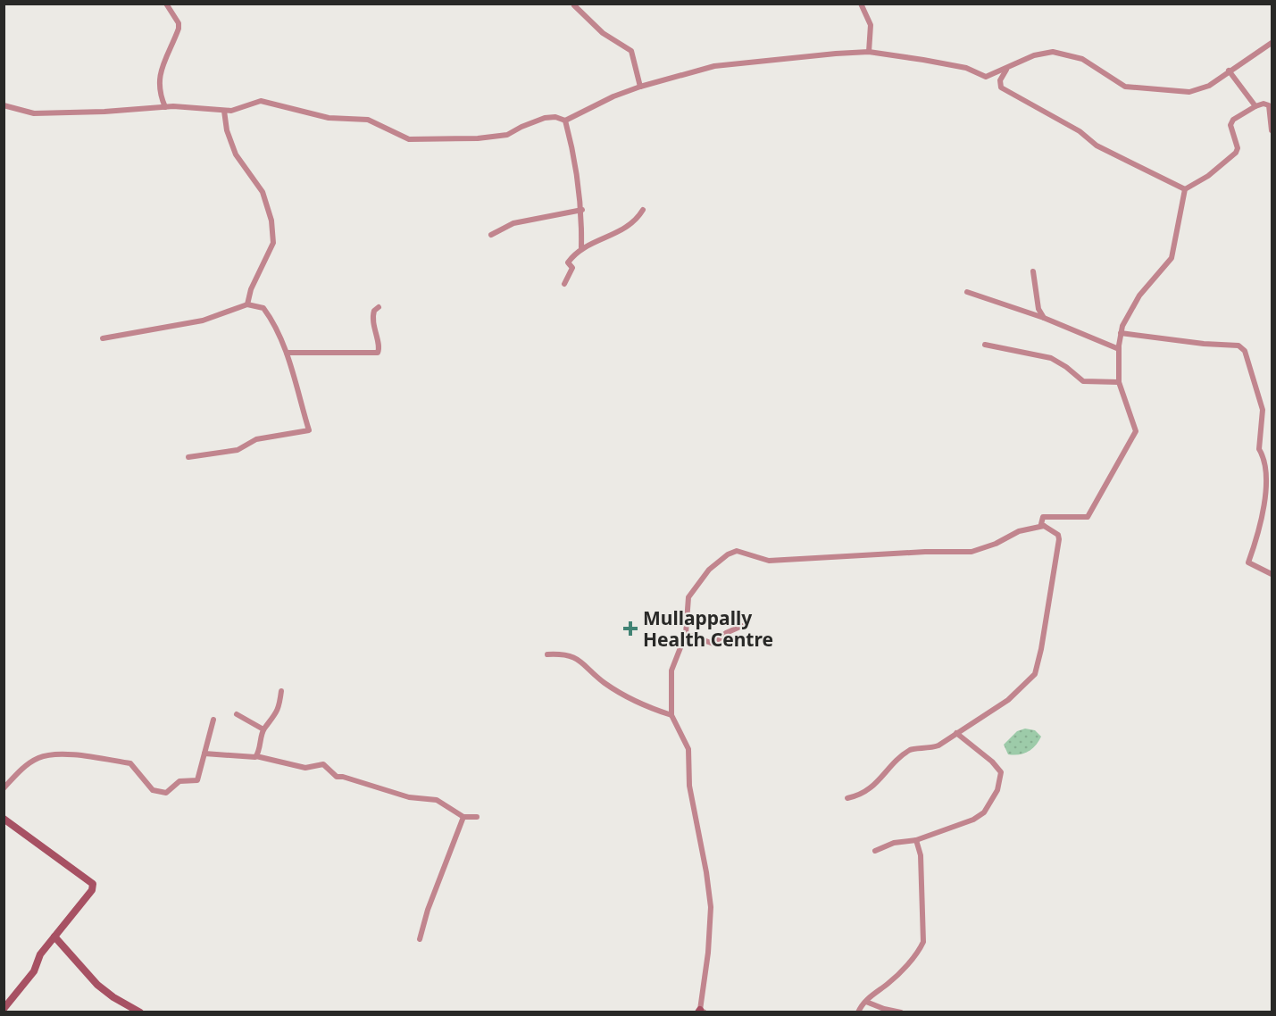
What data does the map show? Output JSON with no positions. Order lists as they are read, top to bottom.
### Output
{
  "places": {
    "health": ["Mullappally Health Centre"]
  }
}
